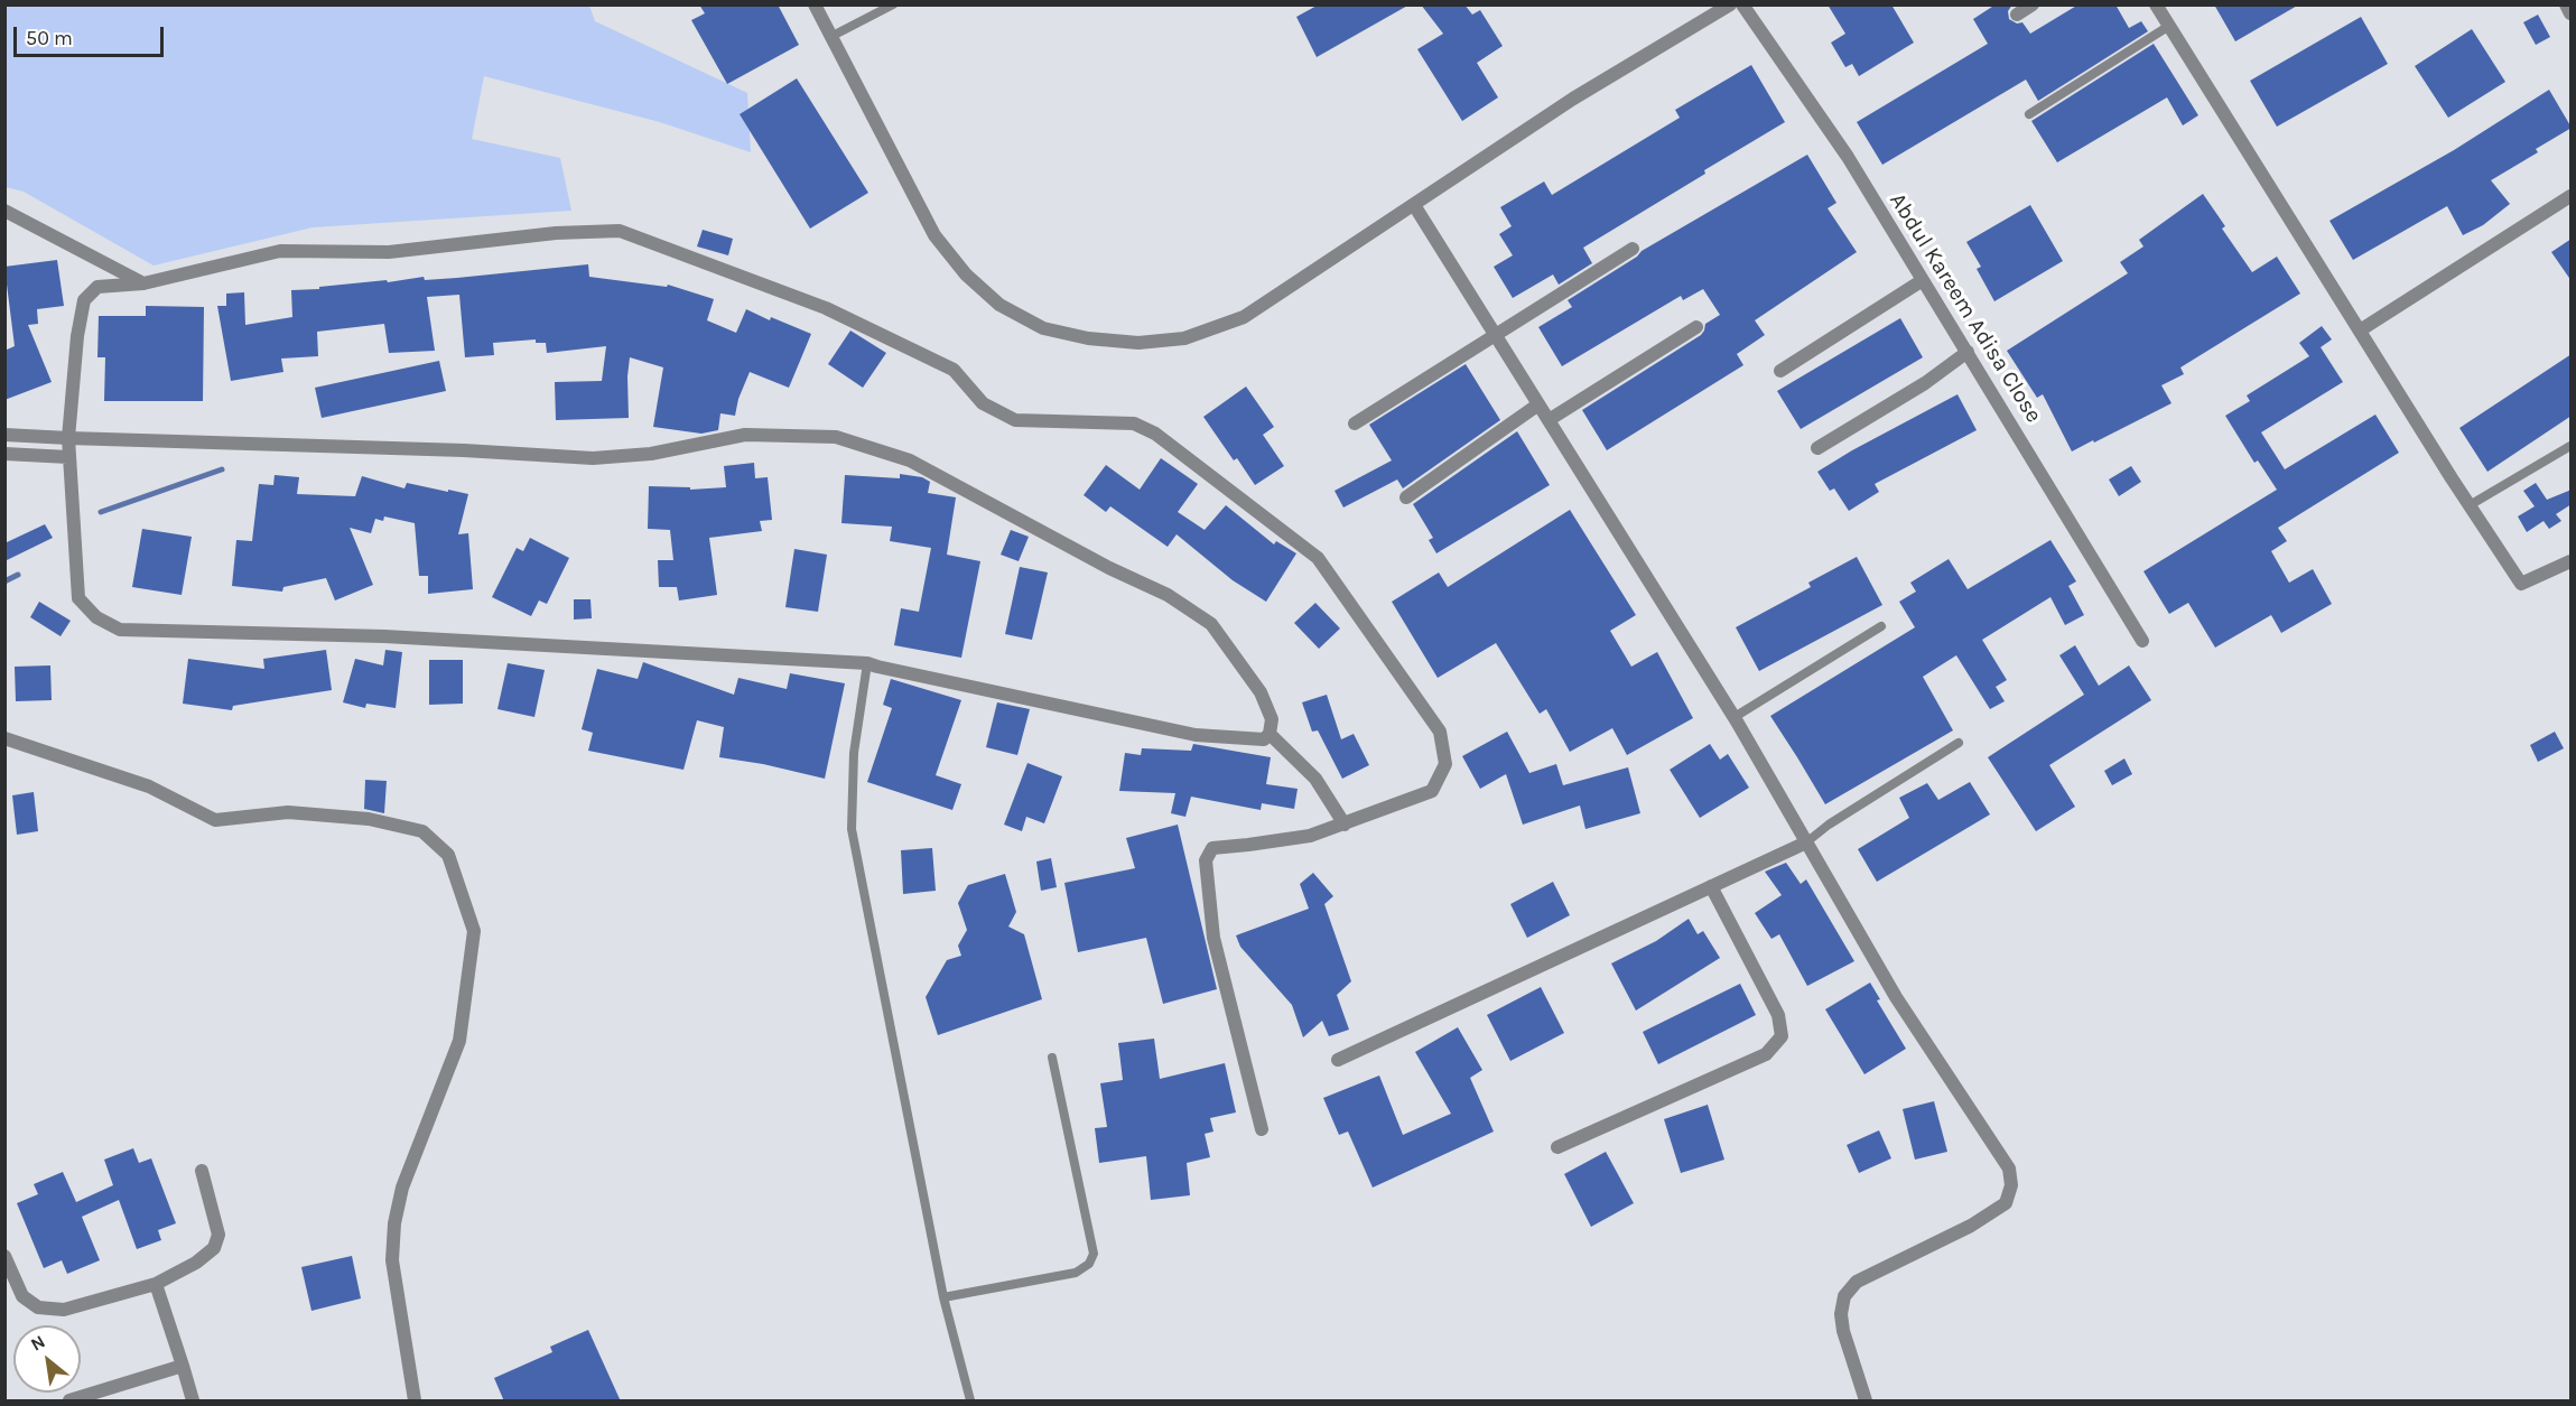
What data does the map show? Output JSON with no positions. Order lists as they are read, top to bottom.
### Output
{
  "streets": {
    "street": ["Abdul Kareem Adisa Close"]
  },
  "scale_bar": "50 m",
  "north": "top left"
}
